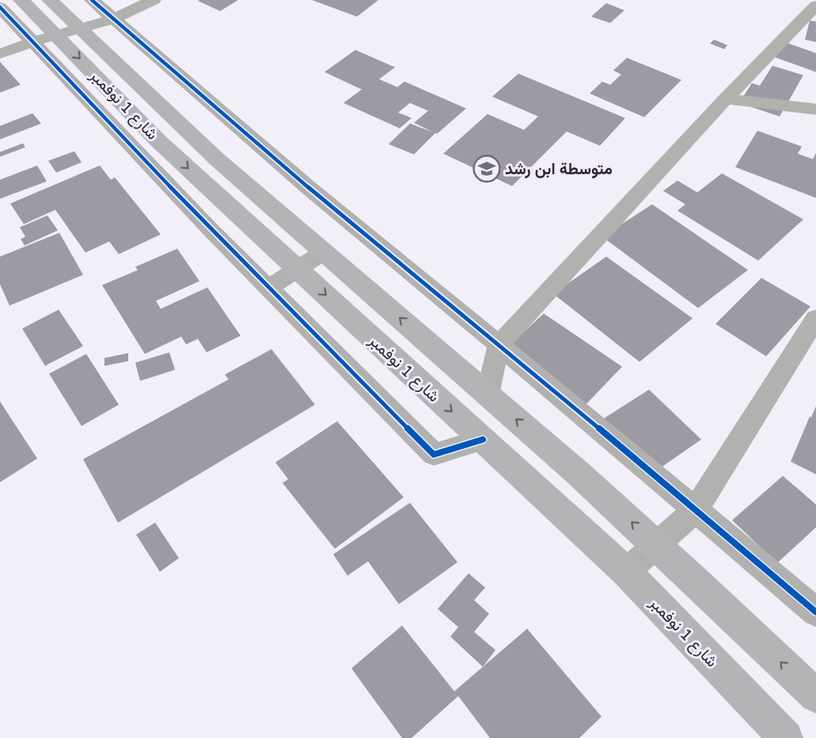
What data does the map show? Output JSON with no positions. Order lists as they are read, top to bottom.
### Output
{
  "streets": {
    "main road": ["شارع 1 نوفمبر"]
  },
  "places": {
    "school or university": ["متوسطة ابن رشد"]
  }
}
